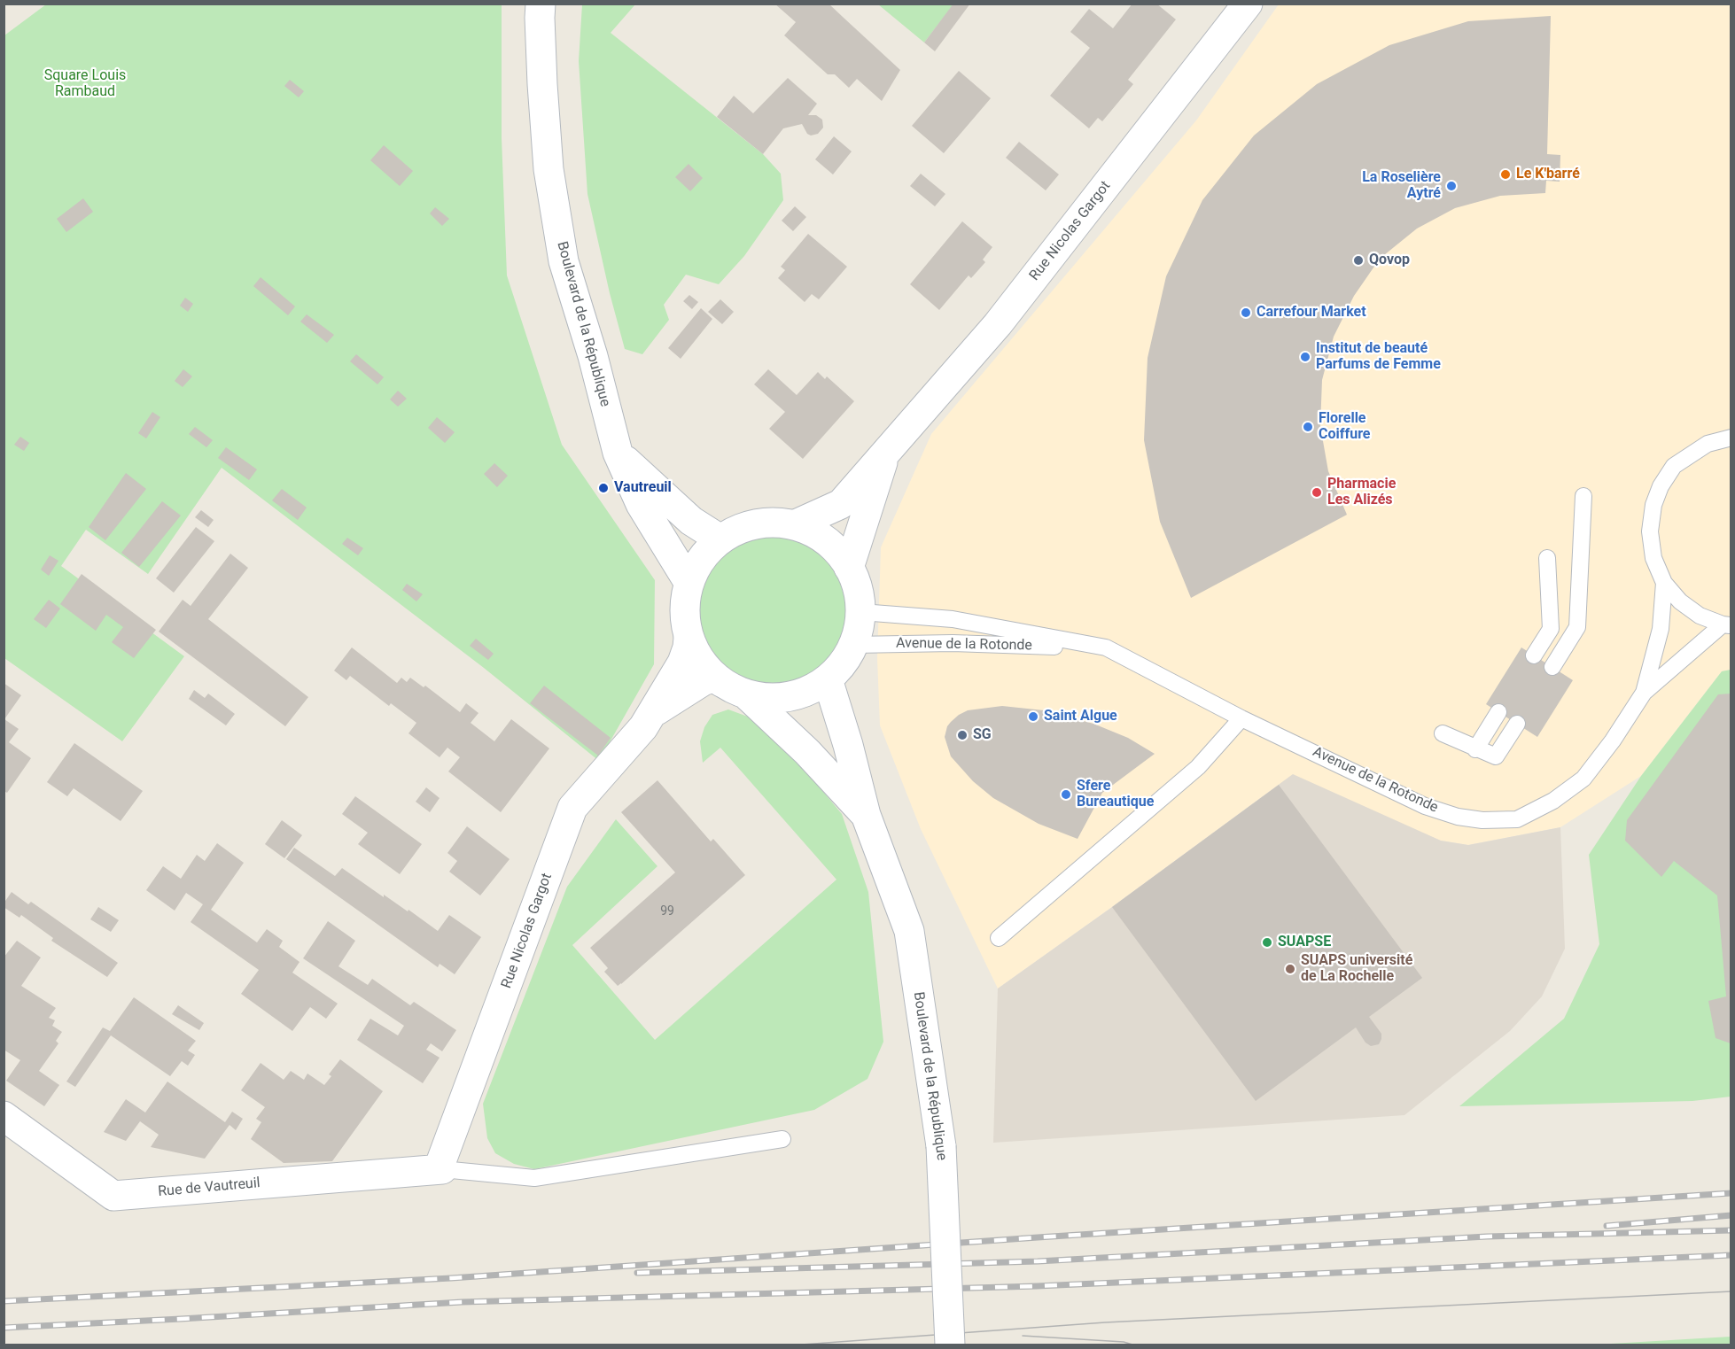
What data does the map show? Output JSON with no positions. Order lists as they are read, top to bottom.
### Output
{
  "streets": {
    "main road": ["Rue Nicolas Gargot", "Boulevard de la République", "Rue de Vautreuil"],
    "lane": ["Avenue de la Rotonde"]
  },
  "crossings": [
    ["Rue Nicolas Gargot", "Boulevard de la République"],
    ["Rue Nicolas Gargot", "Avenue de la Rotonde"],
    ["Rue Nicolas Gargot", "Rue de Vautreuil"],
    ["Boulevard de la République", "Avenue de la Rotonde"]
  ],
  "parks": ["Square Louis Rambaud"],
  "places": [
    "Le K'barré",
    "La Roselière Aytré",
    "Qovop",
    "Carrefour Market",
    "Institut de beauté Parfums de Femme",
    "Florelle Coiffure",
    "Vautreuil",
    "Pharmacie Les Alizés",
    "Saint Algue",
    "SG",
    "Sfere Bureautique",
    "SUAPSE",
    "SUAPS université de La Rochelle"
  ],
  "house_numbers": ["99"]
}
